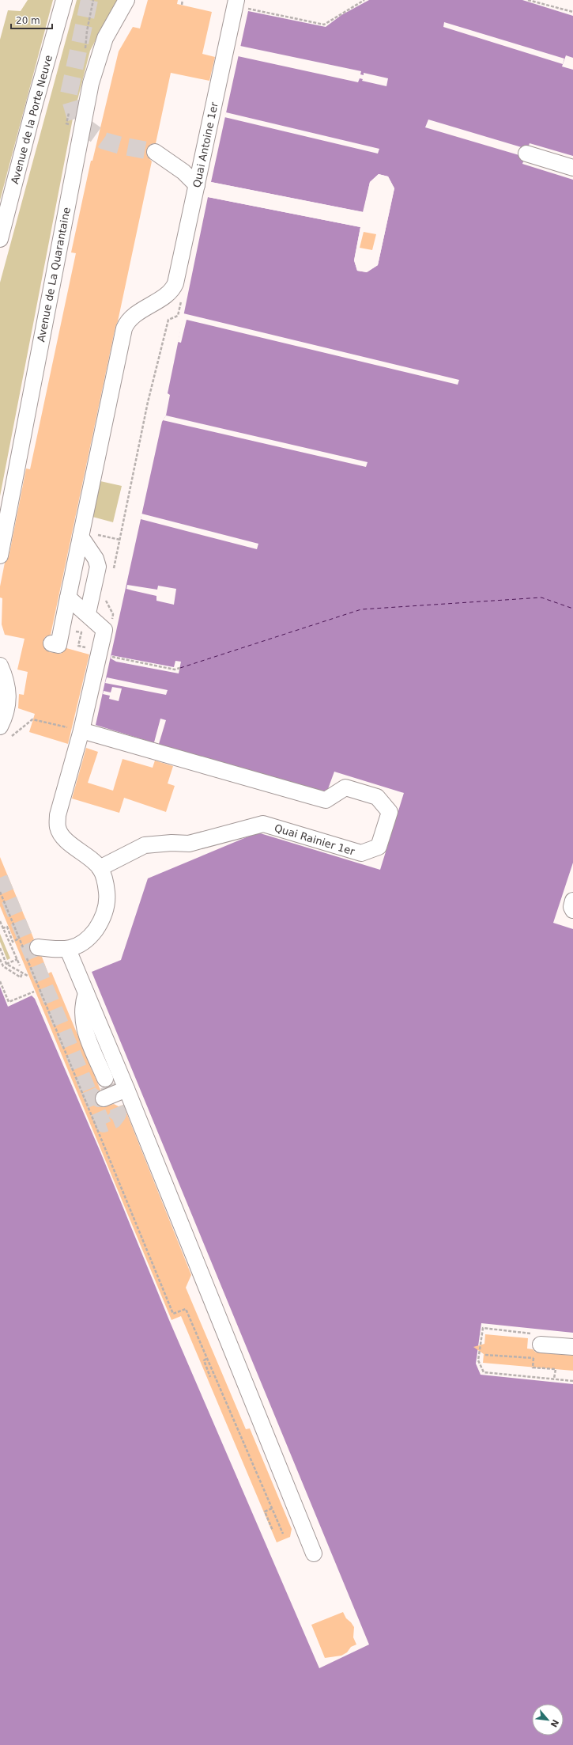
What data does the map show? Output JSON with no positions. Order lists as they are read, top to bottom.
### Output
{
  "streets": {
    "street": [
      "Avenue de la Porte Neuve",
      "Quai Antoine 1er",
      "Avenue de La Quarantaine",
      "Quai Rainier 1er"
    ]
  },
  "scale_bar": "20 m",
  "north": "bottom right"
}
